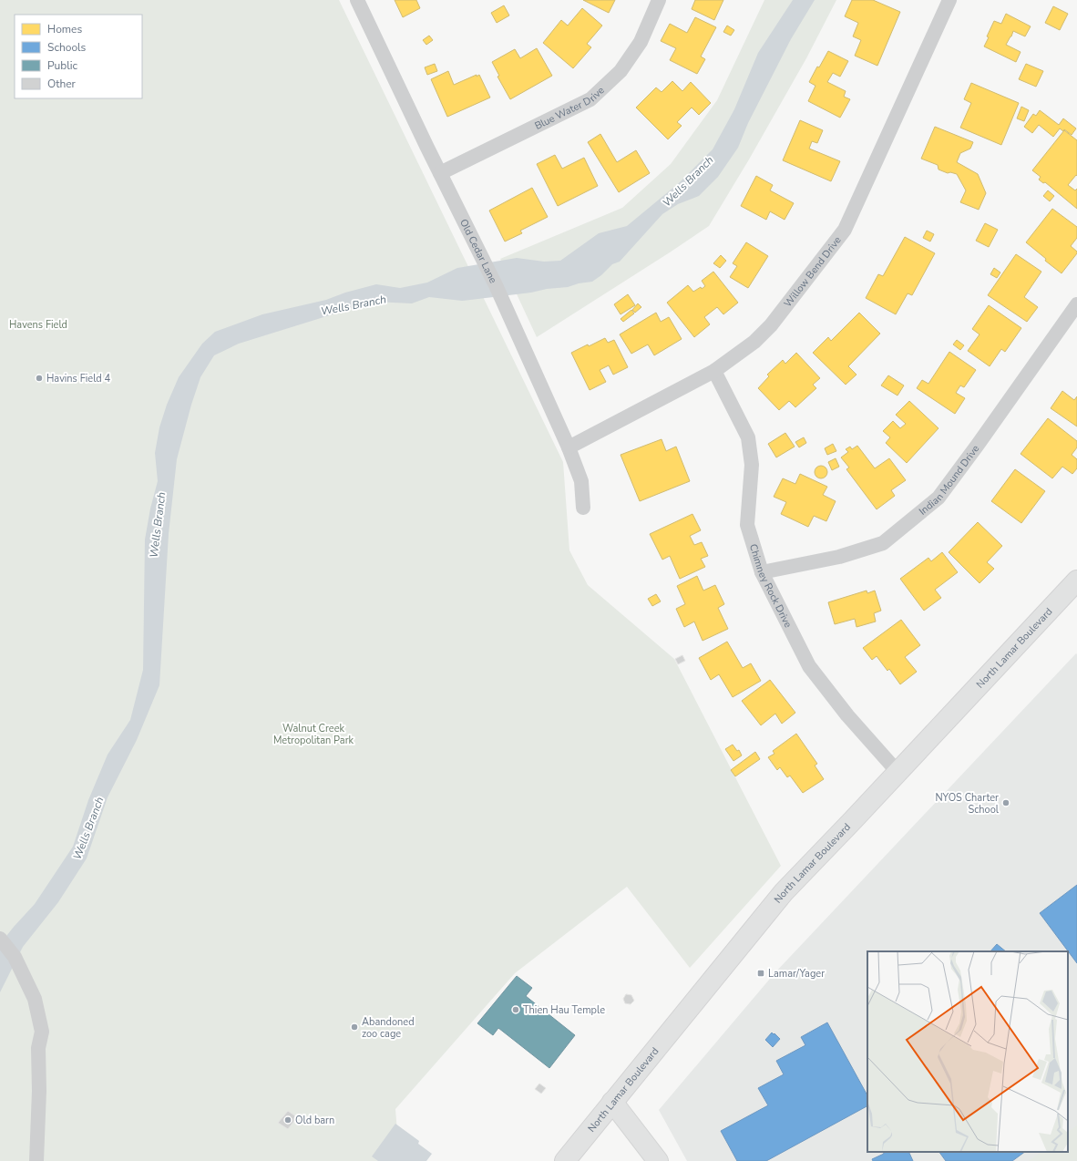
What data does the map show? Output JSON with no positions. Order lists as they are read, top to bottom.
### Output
{
  "streets": {
    "main road": ["North Lamar Boulevard"],
    "street": [
      "Blue Water Drive",
      "Old Cedar Lane",
      "Willow Bend Drive",
      "Indian Mound Drive",
      "Chimney Rock Drive"
    ]
  },
  "crossings": [
    ["Blue Water Drive", "Old Cedar Lane"],
    ["Old Cedar Lane", "Willow Bend Drive"],
    ["Willow Bend Drive", "Chimney Rock Drive"],
    ["Indian Mound Drive", "Chimney Rock Drive"],
    ["Chimney Rock Drive", "North Lamar Boulevard"]
  ],
  "water": ["Wells Branch"],
  "parks": ["Havens Field", "Walnut Creek Metropolitan Park"],
  "places": {
    "other": [
      "Havins Field 4",
      "NYOS Charter School",
      "Thien Hau Temple",
      "Abandoned zoo cage",
      "Old barn"
    ],
    "transit": ["Lamar/Yager"]
  },
  "legend": [
    "Homes",
    "Schools",
    "Public",
    "Other"
  ]
}
